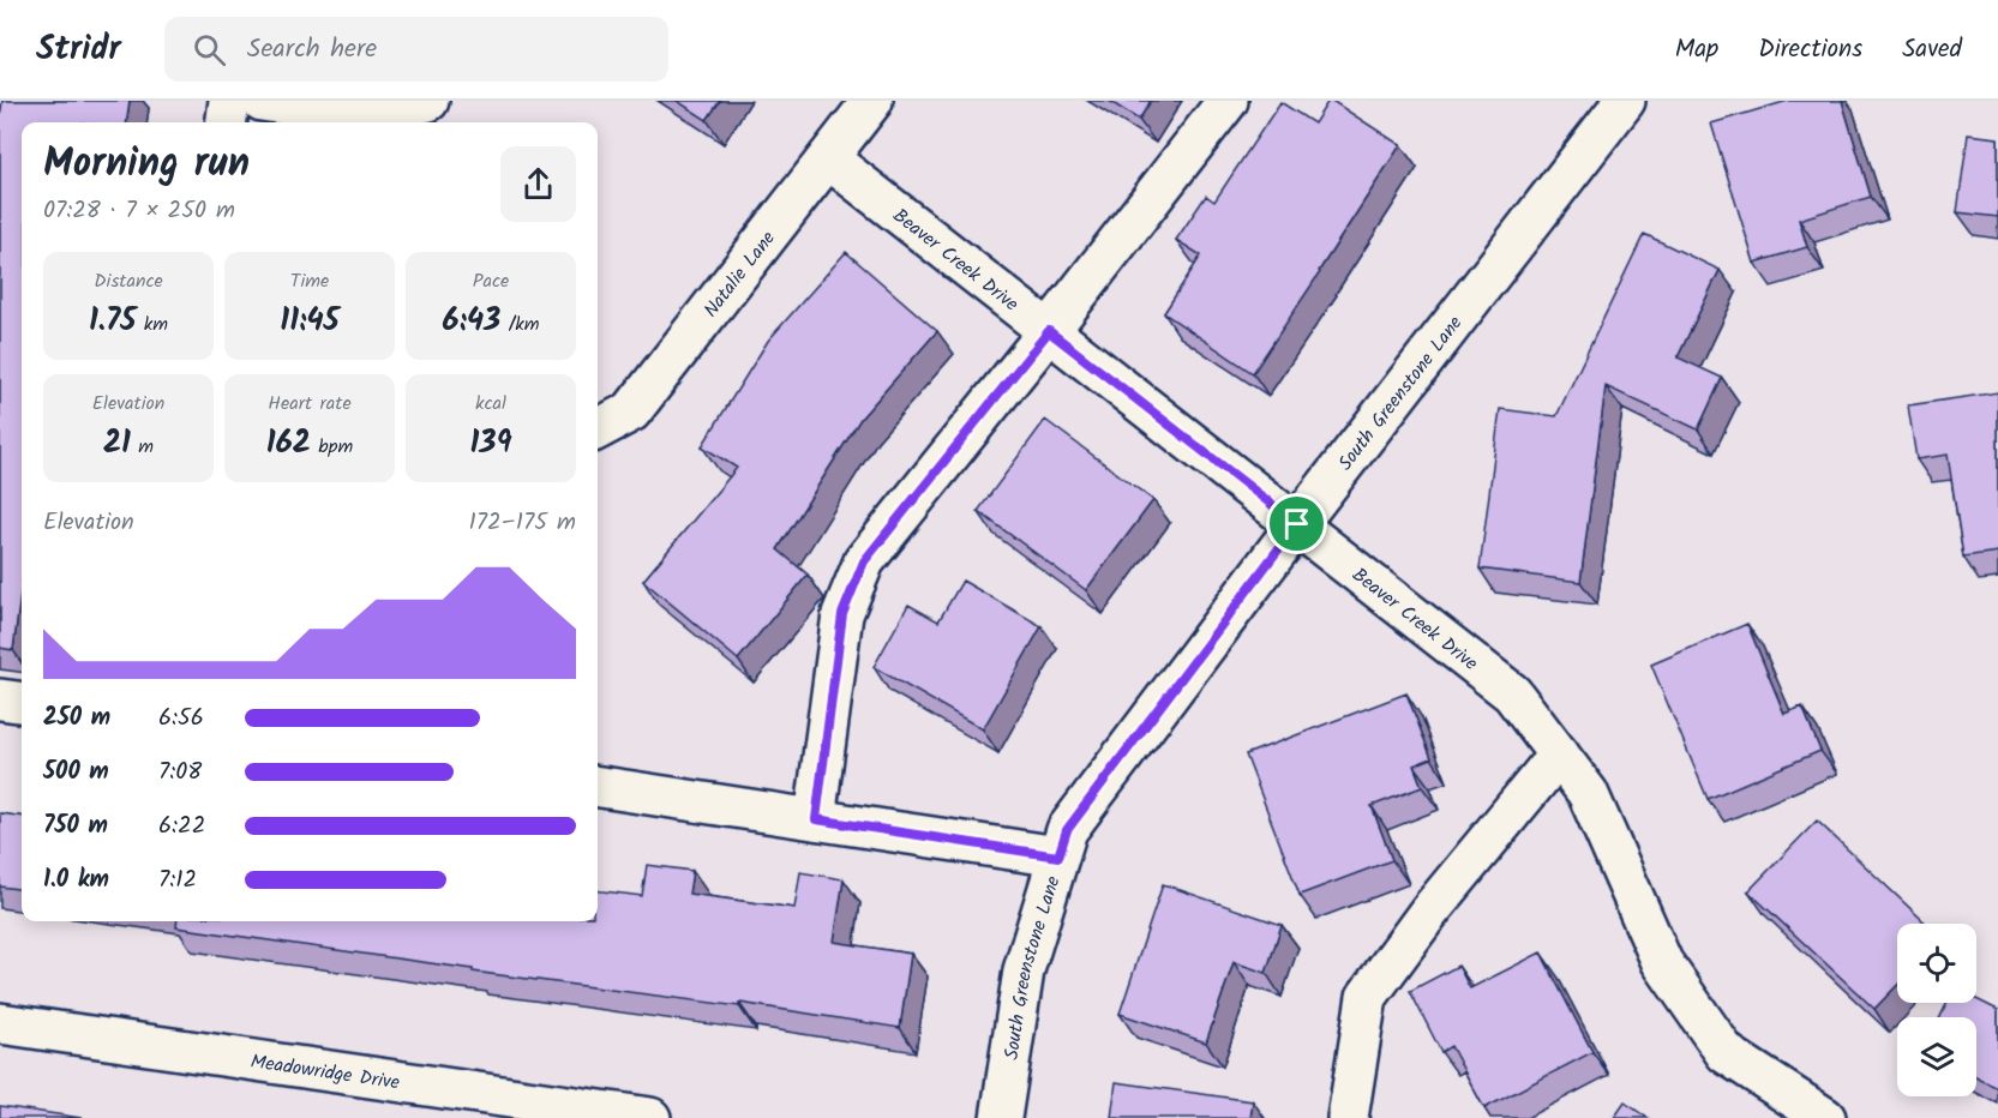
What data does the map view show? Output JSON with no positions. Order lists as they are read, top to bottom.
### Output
{
  "streets": {
    "street": [
      "Beaver Creek Drive",
      "Natalie Lane",
      "South Greenstone Lane",
      "Meadowridge Drive"
    ]
  },
  "crossings": [
    ["Beaver Creek Drive", "Natalie Lane"],
    ["Beaver Creek Drive", "South Greenstone Lane"]
  ],
  "page": {
    "header": "Stridr",
    "search": "Search here",
    "nav": ["Map", "Directions", "Saved"],
    "heading": ["Morning run", "07:28 · 7 × 250 m"],
    "stats": [
      ["Distance", "1.75 km"],
      ["Time", "11:45"],
      ["Pace", "6:43 /km"],
      ["Elevation", "21 m"],
      ["Heart rate", "162 bpm"],
      ["kcal", "139"]
    ],
    "chart": ["Elevation", "172–175 m"],
    "list": [
      {
        "name": "250 m",
        "note": "6:56"
      },
      {
        "name": "500 m",
        "note": "7:08"
      },
      {
        "name": "750 m",
        "note": "6:22"
      },
      {
        "name": "1.0 km",
        "note": "7:12"
      }
    ]
  }
}
